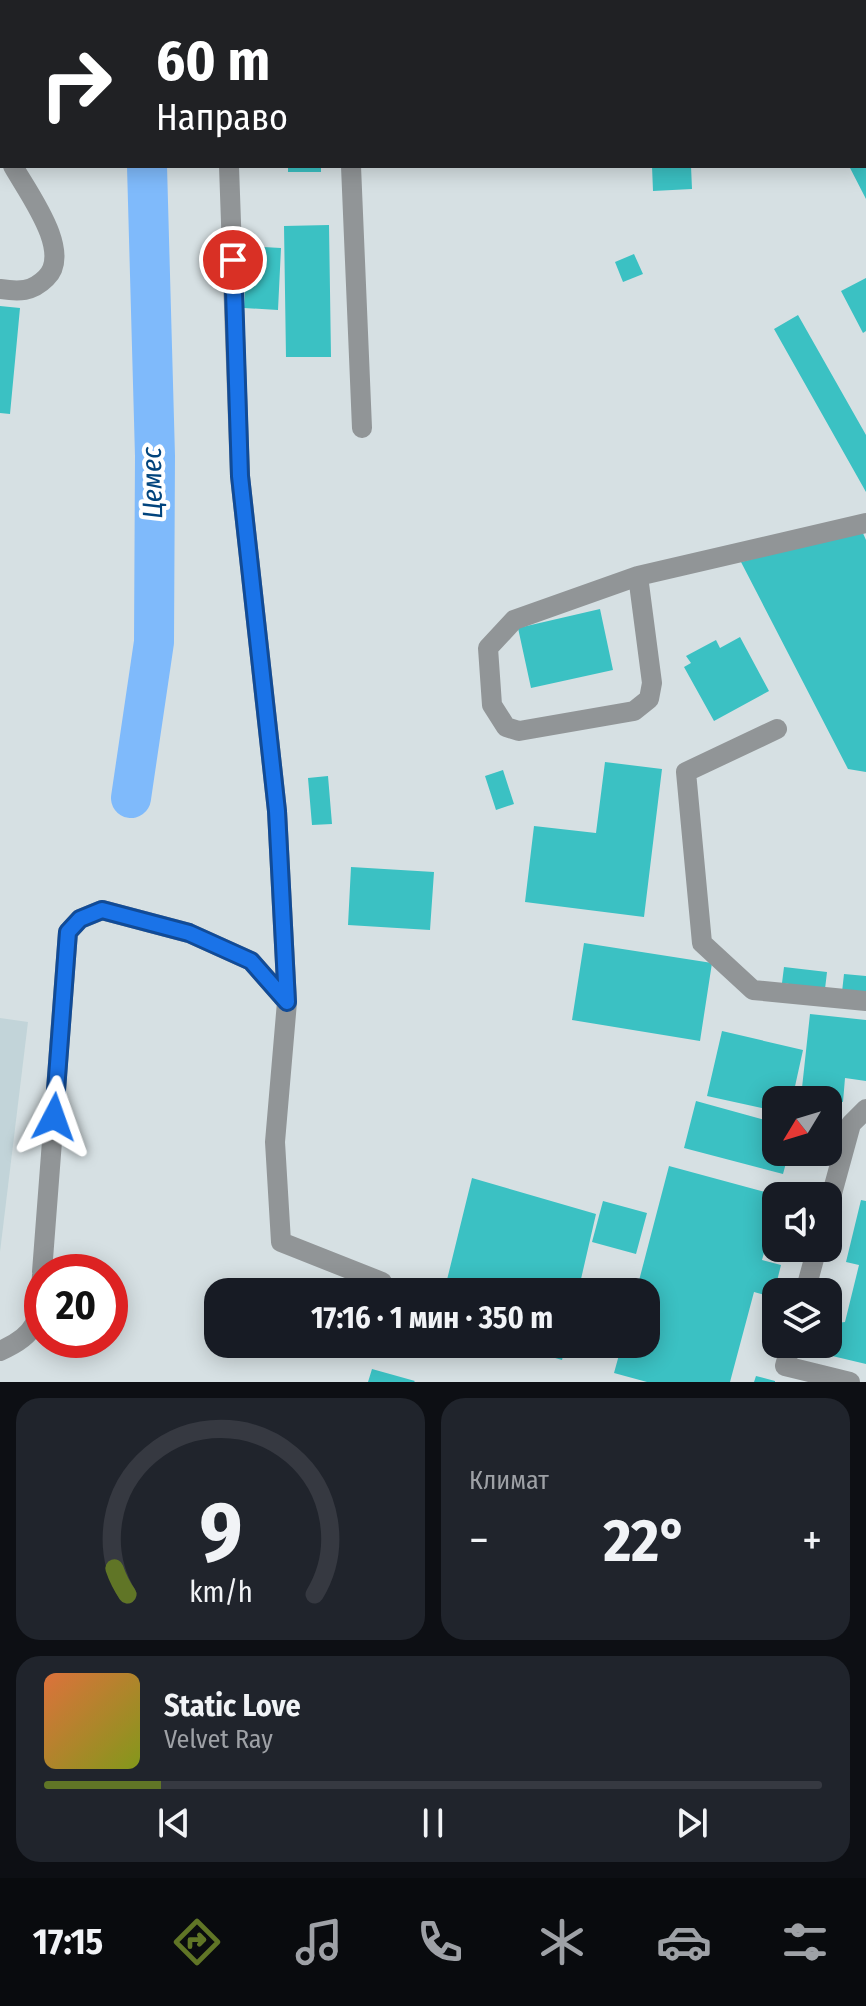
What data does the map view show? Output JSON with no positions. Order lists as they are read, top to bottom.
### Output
{
  "water": ["Цемес"],
  "north": "bottom left",
  "page": {
    "turn": ["60 m", "Направо"],
    "limit": "20",
    "trip": "17:16 · 1 мин · 350 m",
    "tile": "Климат",
    "heat": ["−", "22°", "+"],
    "song": ["Static Love", "Velvet Ray"],
    "tabs": "17:15",
    "gauge": ["9", "km/h"]
  }
}
